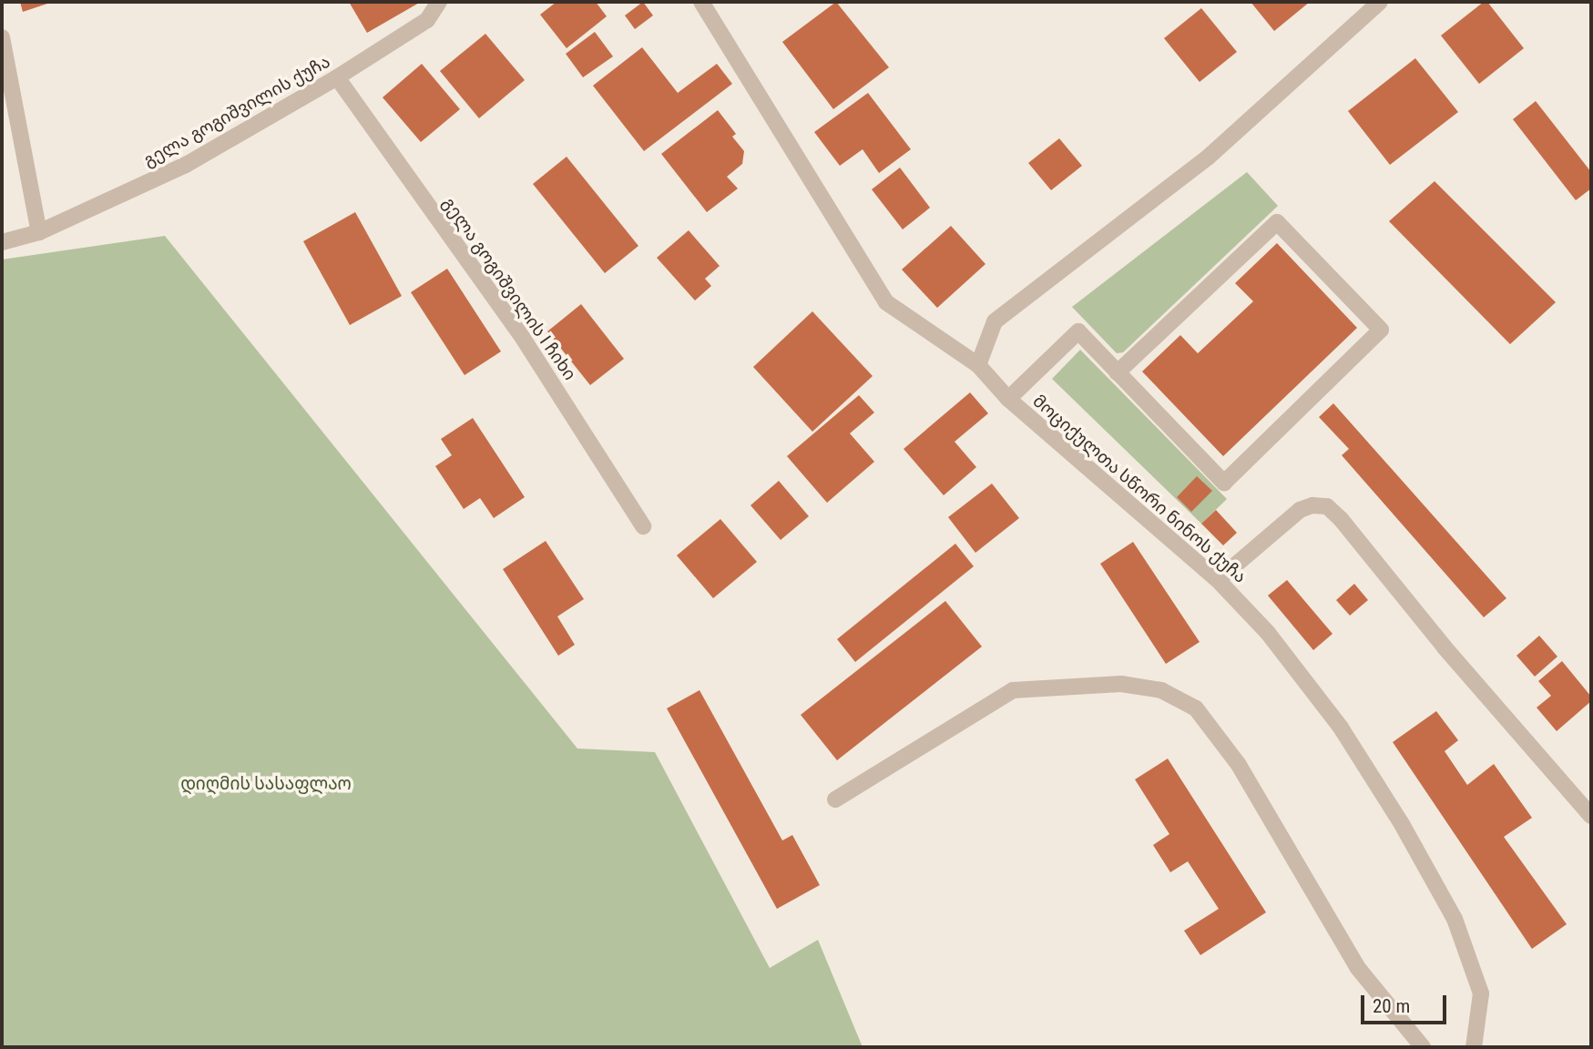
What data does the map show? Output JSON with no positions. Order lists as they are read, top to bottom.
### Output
{
  "streets": {
    "street": ["გელა გოგიშვილის ქუჩა", "გელა გოგიშვილის I ჩიხი", "მოციქულთა სწორი ნინოს ქუჩა"]
  },
  "crossings": [
    ["გელა გოგიშვილის ქუჩა", "გელა გოგიშვილის I ჩიხი"]
  ],
  "parks": ["დიღმის სასაფლაო"],
  "scale_bar": "20 m"
}
